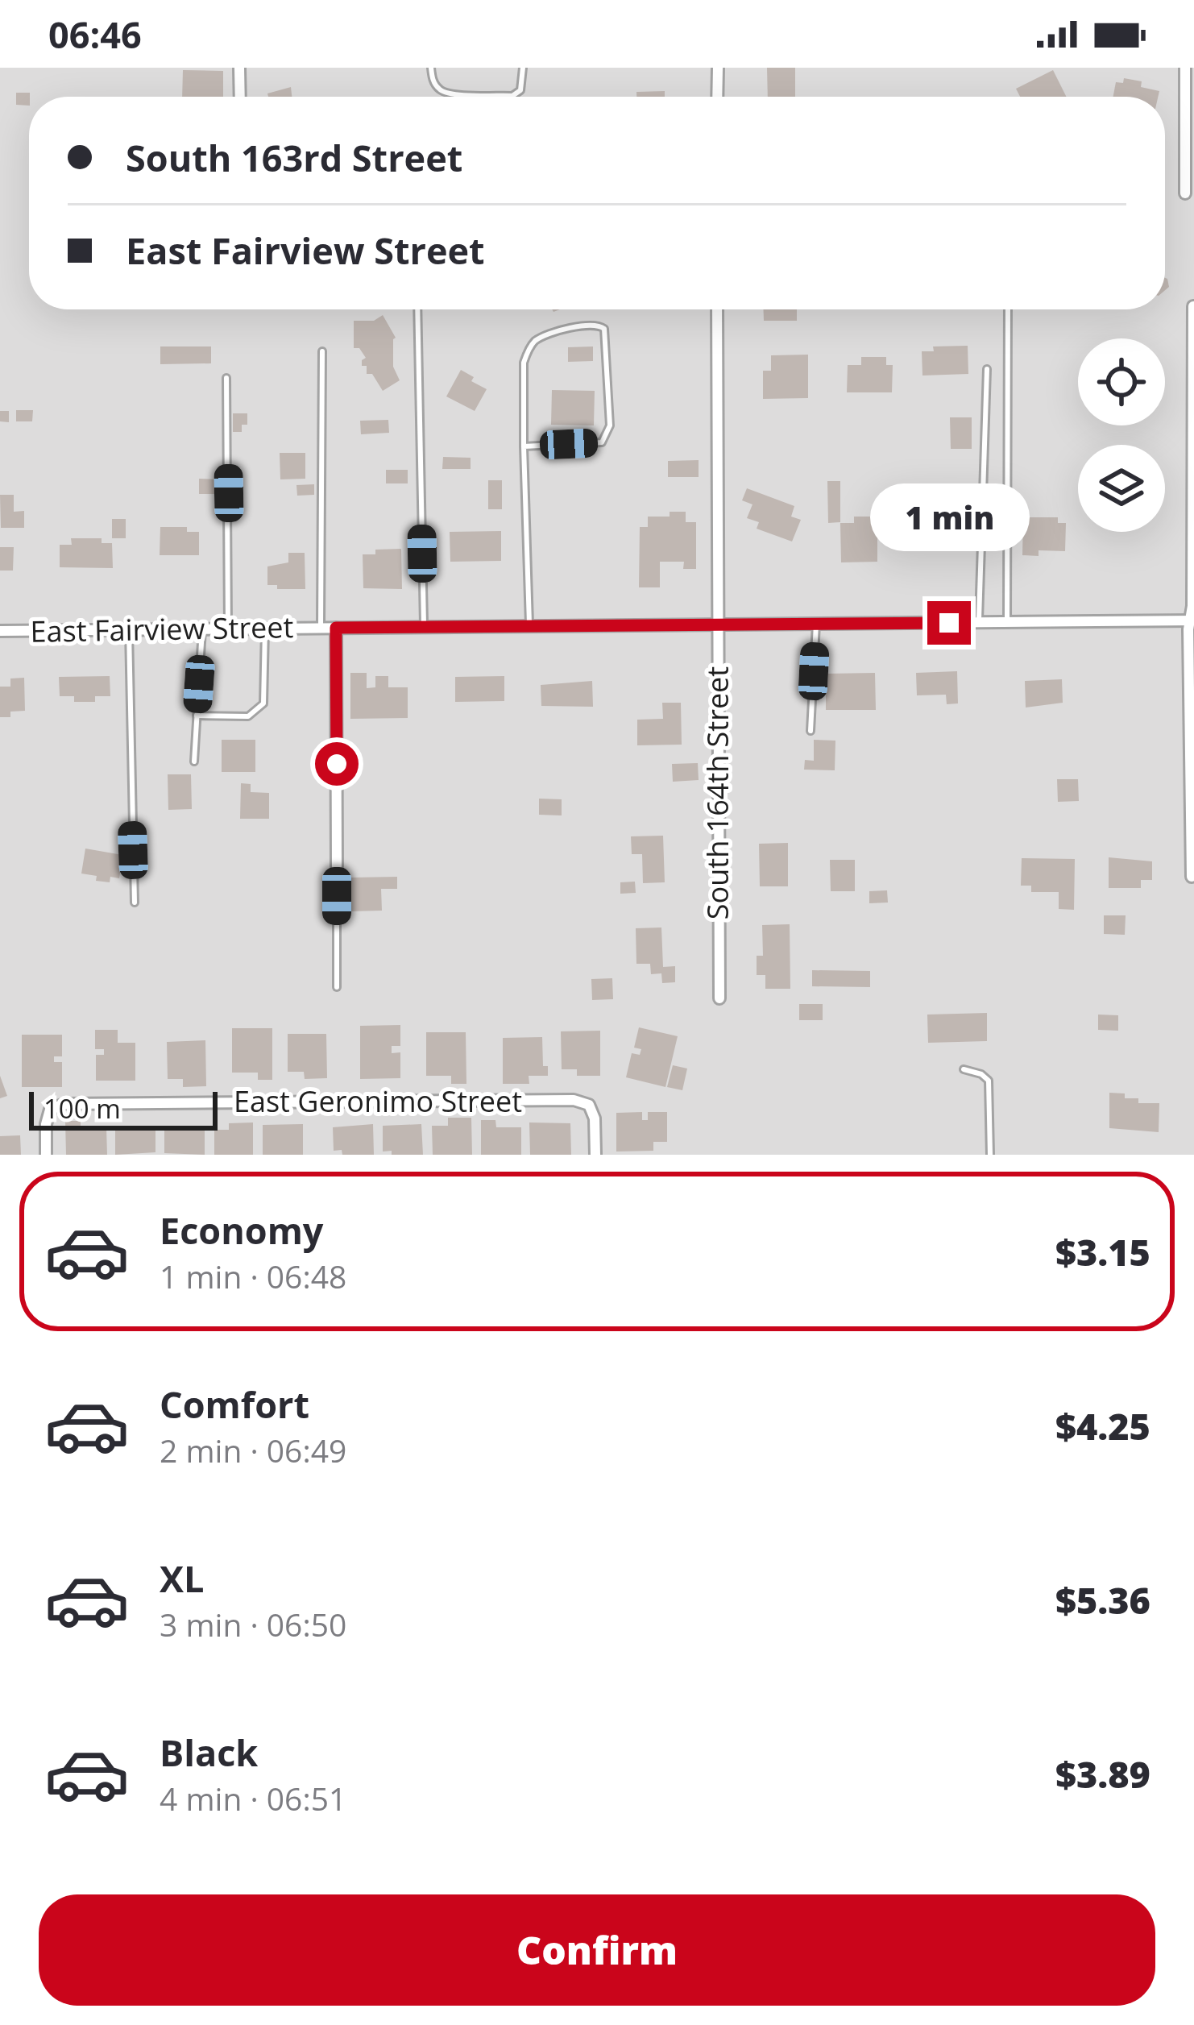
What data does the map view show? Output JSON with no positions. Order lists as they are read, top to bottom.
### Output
{
  "streets": {
    "street": ["East Fairview Street", "South 164th Street", "East Geronimo Street"]
  },
  "crossings": [
    ["East Fairview Street", "South 164th Street"]
  ],
  "scale_bar": "100 m",
  "page": {
    "status": "06:46",
    "banner": ["South 163rd Street", "East Fairview Street"],
    "bubble": "1 min",
    "scale": "100 m",
    "list": [
      {
        "name": "Economy",
        "note": "1 min · 06:48",
        "value": "$3.15"
      },
      {
        "name": "Comfort",
        "note": "2 min · 06:49",
        "value": "$4.25"
      },
      {
        "name": "XL",
        "note": "3 min · 06:50",
        "value": "$5.36"
      },
      {
        "name": "Black",
        "note": "4 min · 06:51",
        "value": "$3.89"
      }
    ],
    "buttons": "Confirm"
  }
}
